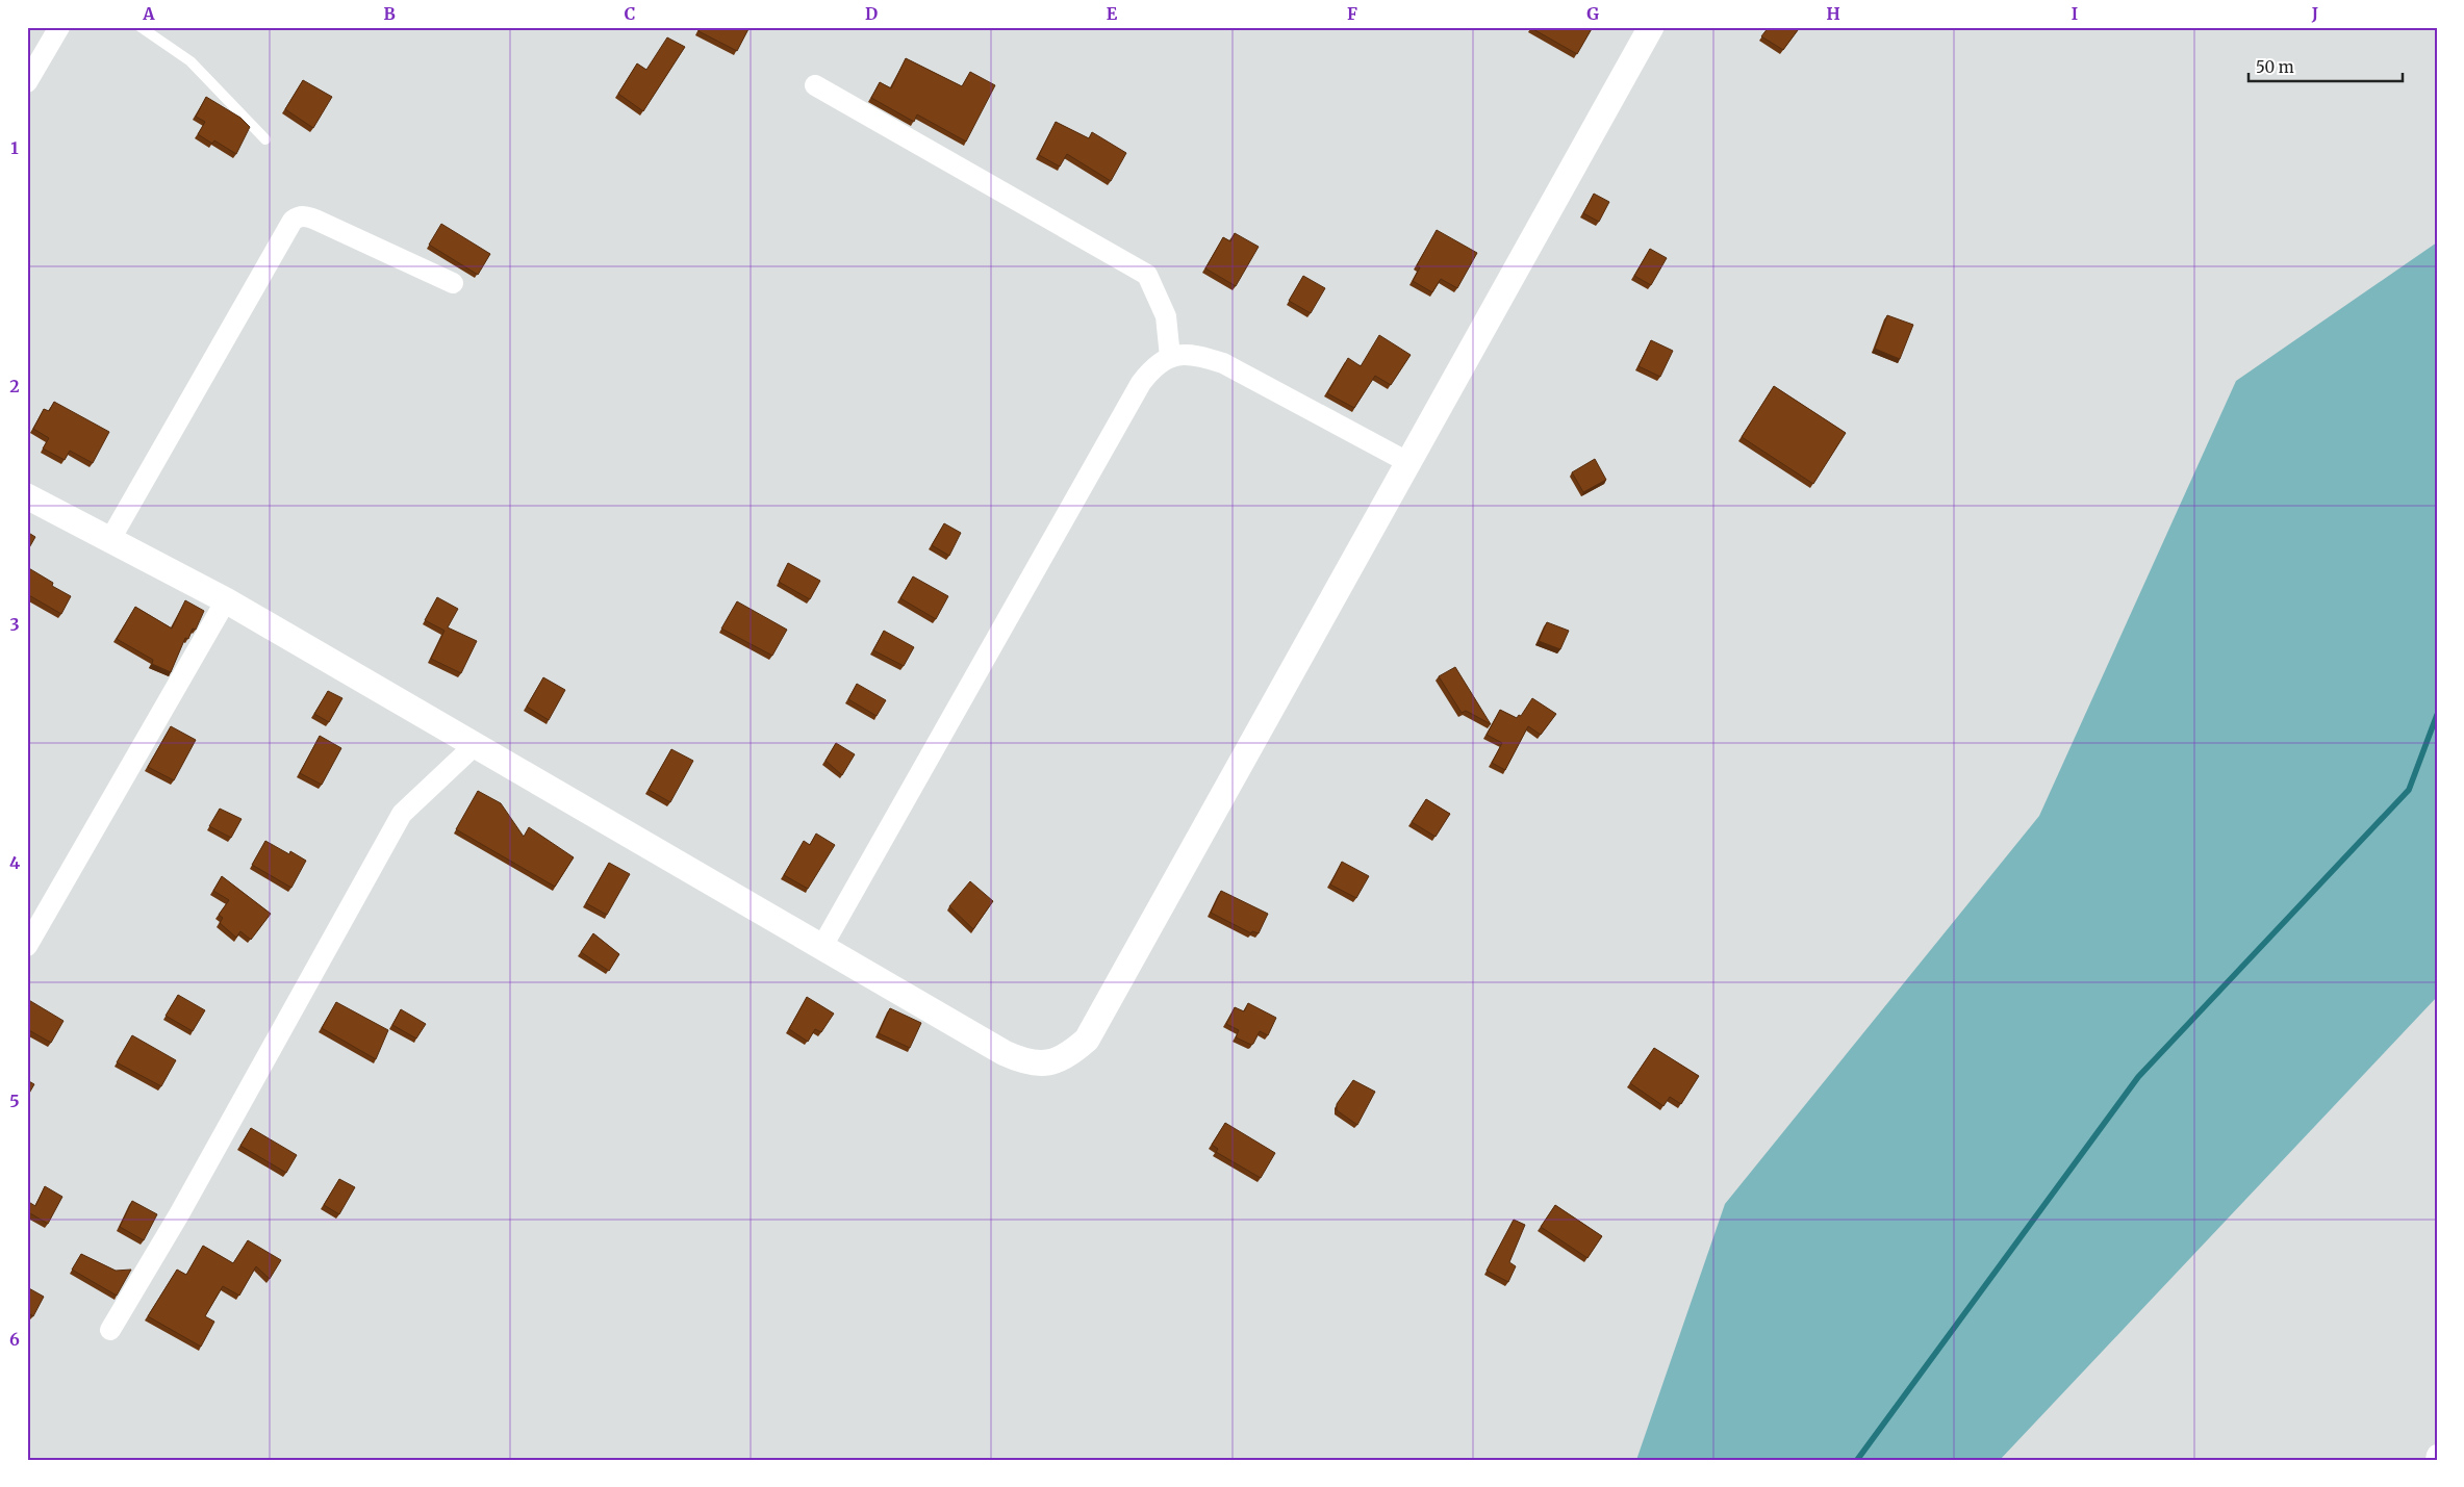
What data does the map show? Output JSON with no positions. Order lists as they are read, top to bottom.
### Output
{
  "scale_bar": "50 m",
  "grid": {
    "columns": [
      "A",
      "B",
      "C",
      "D",
      "E",
      "F",
      "G",
      "H",
      "I",
      "J"
    ],
    "rows": [
      "1",
      "2",
      "3",
      "4",
      "5",
      "6"
    ]
  }
}
